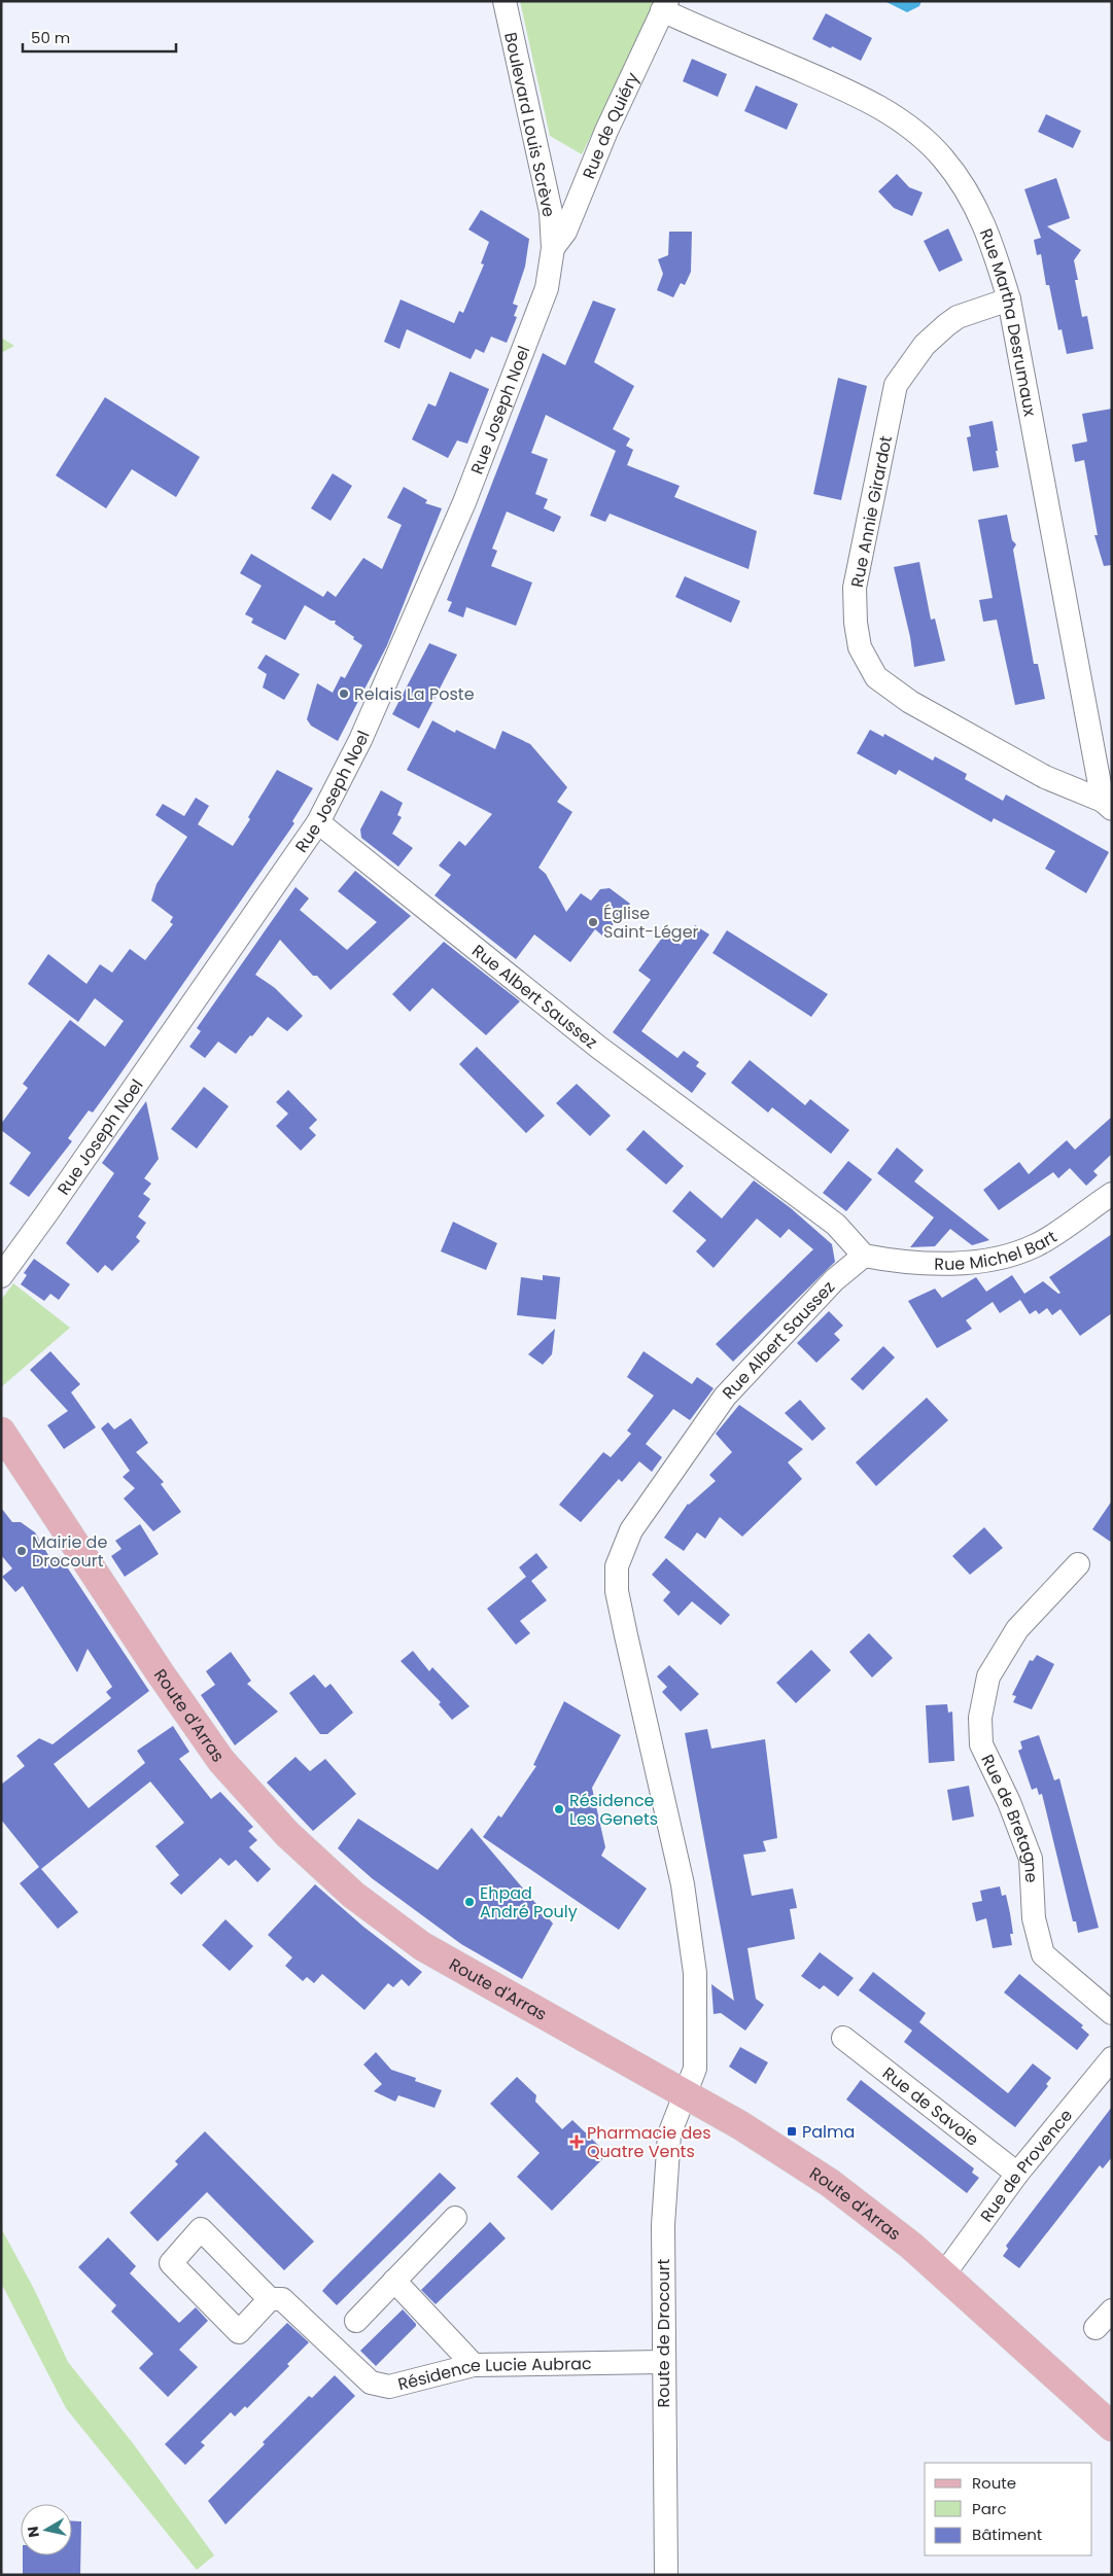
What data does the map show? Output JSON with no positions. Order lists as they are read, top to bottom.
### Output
{
  "streets": {
    "main road": ["Route d'Arras"],
    "street": [
      "Boulevard Louis Scrève",
      "Rue de Quiéry",
      "Rue Martha Desrumaux",
      "Rue Joseph Noel",
      "Rue Annie Girardot",
      "Rue Albert Saussez",
      "Rue Michel Bart",
      "Rue de Bretagne",
      "Rue de Savoie",
      "Rue de Provence",
      "Route de Drocourt",
      "Résidence Lucie Aubrac"
    ]
  },
  "crossings": [
    ["Boulevard Louis Scrève", "Rue de Quiéry"],
    ["Boulevard Louis Scrève", "Rue Joseph Noel"],
    ["Rue de Quiéry", "Rue Martha Desrumaux"],
    ["Rue de Quiéry", "Rue Joseph Noel"],
    ["Rue Martha Desrumaux", "Rue Annie Girardot"],
    ["Rue Joseph Noel", "Rue Albert Saussez"],
    ["Rue Albert Saussez", "Rue Michel Bart"],
    ["Rue Albert Saussez", "Route d'Arras"],
    ["Rue Albert Saussez", "Route de Drocourt"],
    ["Route d'Arras", "Rue de Provence"],
    ["Route d'Arras", "Route de Drocourt"],
    ["Rue de Savoie", "Rue de Provence"],
    ["Route de Drocourt", "Résidence Lucie Aubrac"]
  ],
  "places": {
    "other": [
      "Relais La Poste",
      "Église Saint-Léger",
      "Mairie de Drocourt",
      "Résidence Les Genets",
      "Ehpad André Pouly"
    ],
    "transit": ["Palma"],
    "health": ["Pharmacie des Quatre Vents"]
  },
  "legend": ["Route", "Parc", "Bâtiment"],
  "scale_bar": "50 m",
  "north": "left"
}
